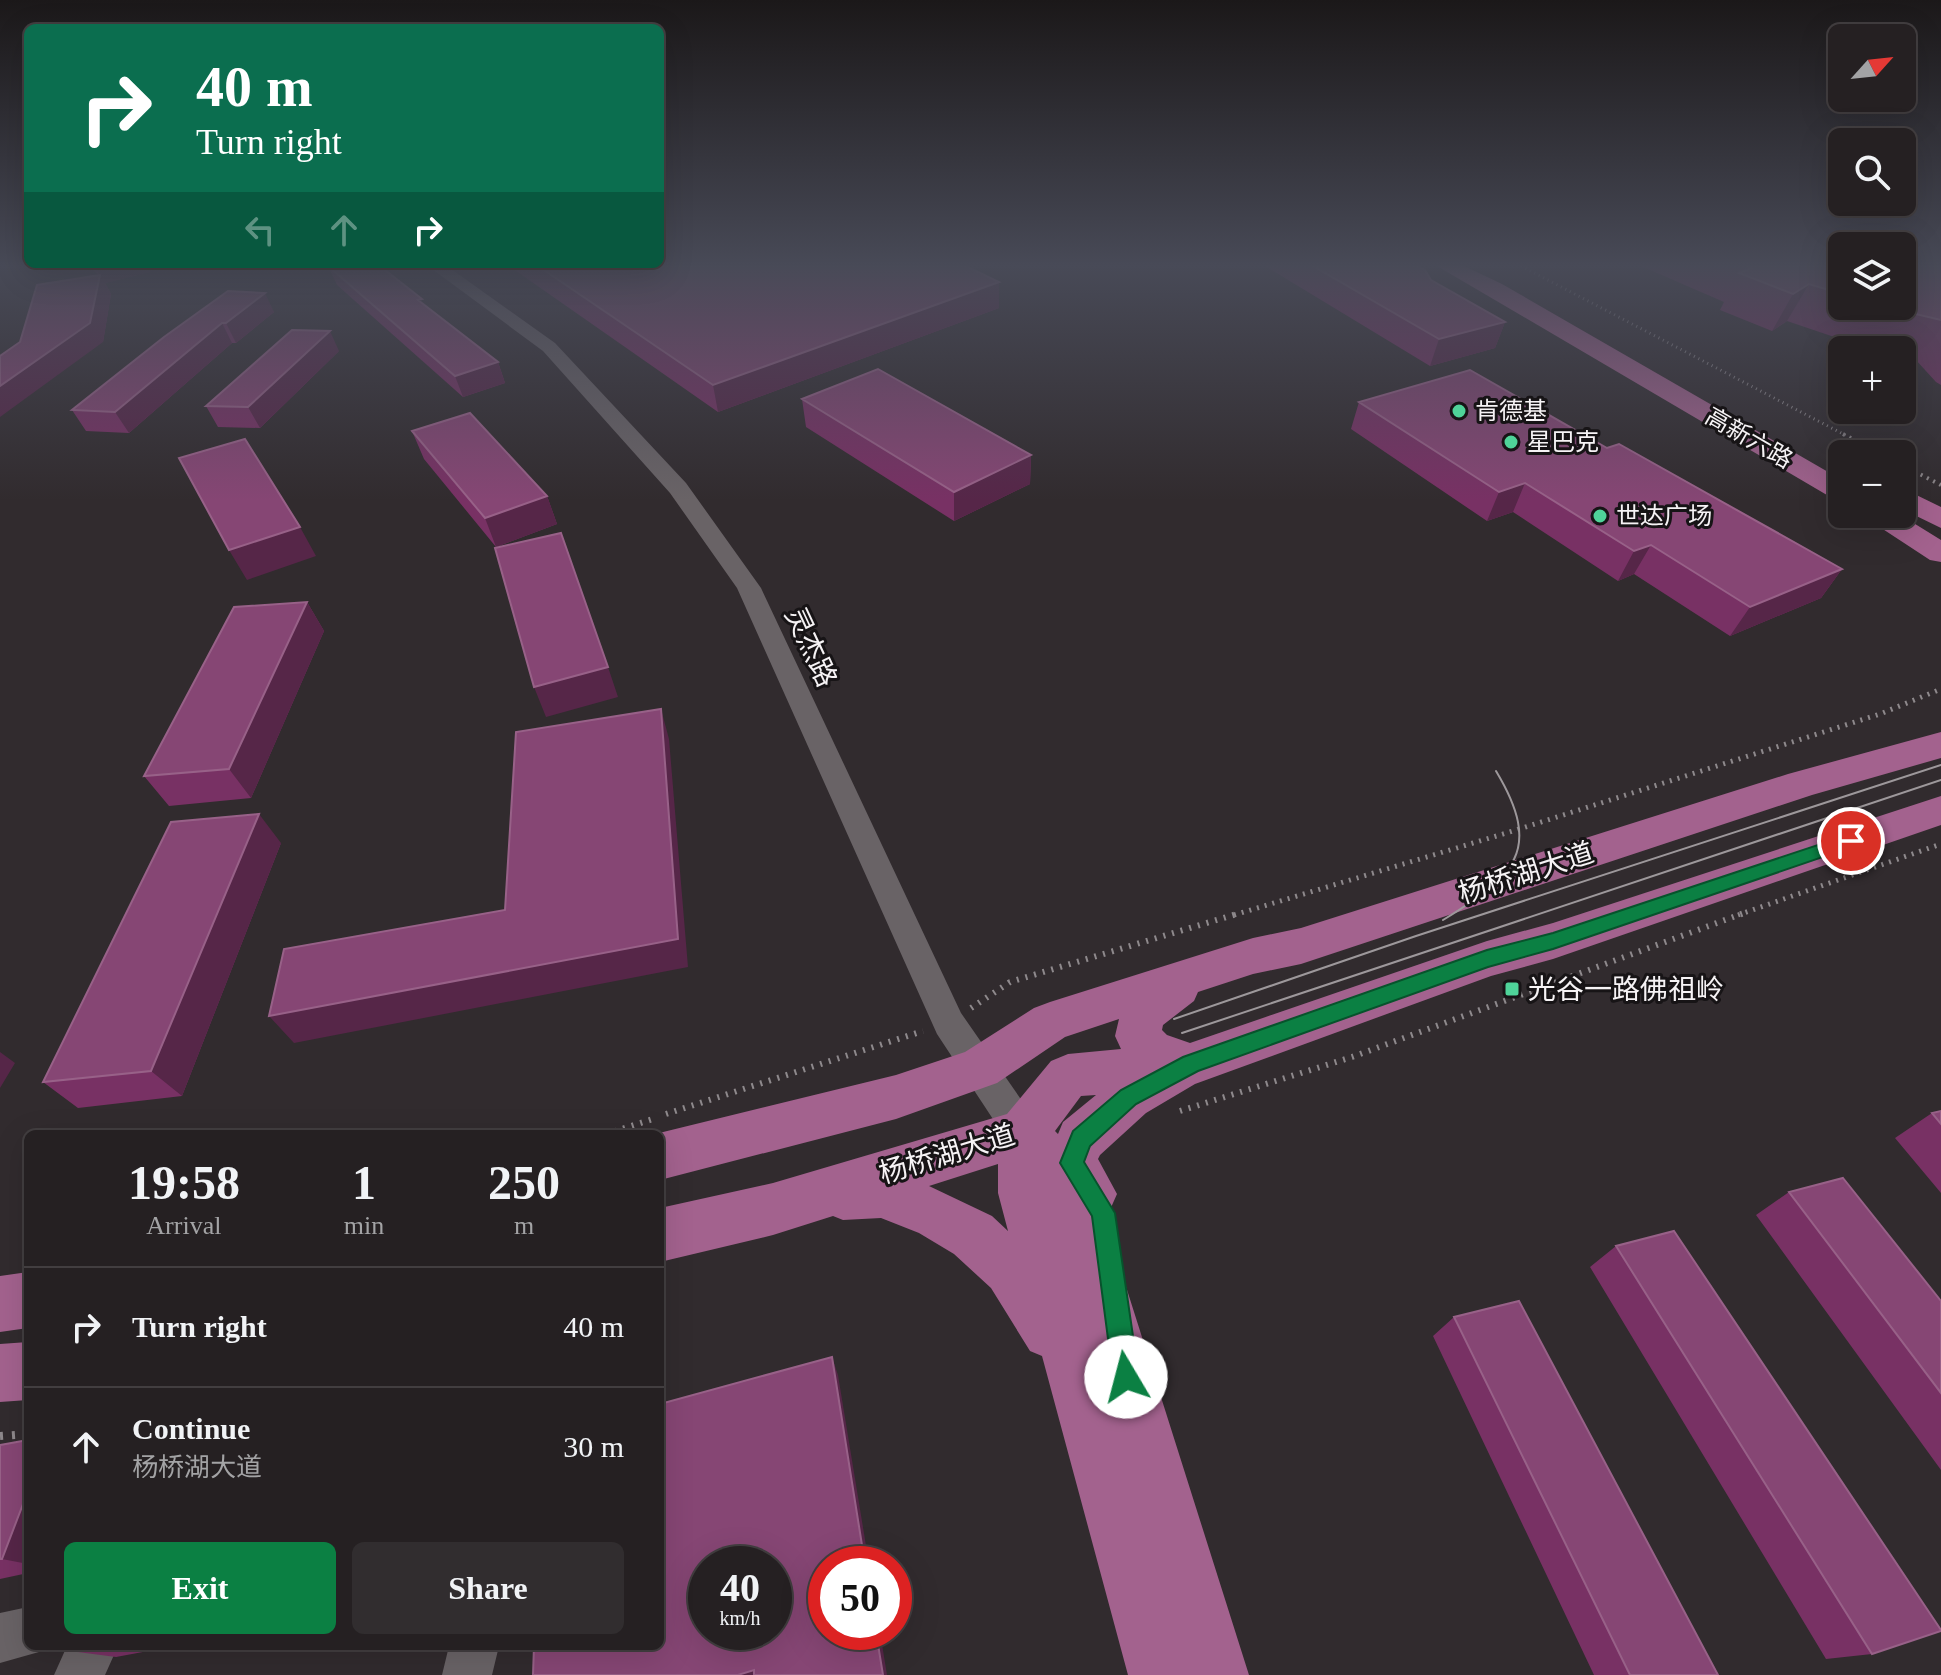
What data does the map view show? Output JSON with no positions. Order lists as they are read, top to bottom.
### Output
{
  "streets": {
    "main road": ["高新六路", "杨桥湖大道"],
    "street": ["灵杰路"]
  },
  "crossings": [
    ["灵杰路", "杨桥湖大道"]
  ],
  "places": {
    "other": ["肯德基", "星巴克", "世达广场"],
    "transit": ["光谷一路佛祖岭"]
  },
  "north": "top right",
  "page": {
    "map_buttons": ["+", "−"],
    "turn": ["40 m", "Turn right"],
    "eta": [
      "19:58",
      "Arrival",
      "1",
      "min",
      "250",
      "m"
    ],
    "list": [
      {
        "name": "Turn right",
        "value": "40 m"
      },
      {
        "name": "Continue",
        "note": "杨桥湖大道",
        "value": "30 m"
      }
    ],
    "buttons": ["Exit", "Share"],
    "speed": "40 km/h",
    "limit": "50"
  }
}
